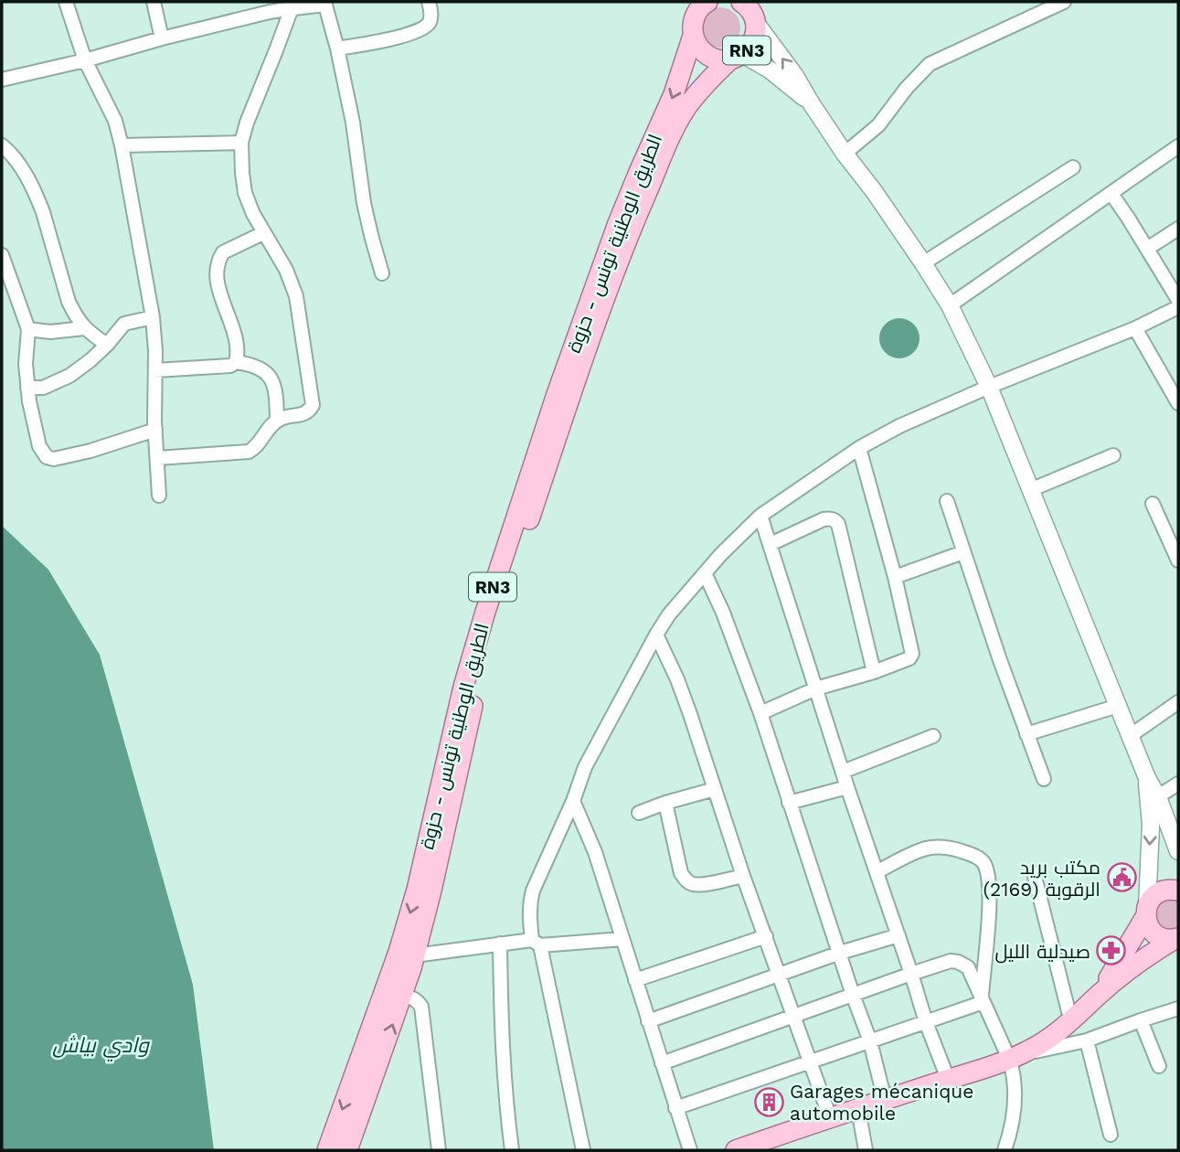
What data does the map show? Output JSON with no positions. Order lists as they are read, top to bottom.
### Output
{
  "streets": {
    "main road": ["RN3", "الطريق الوطنية تونس - حزوة"]
  },
  "crossings": [
    ["RN3", "الطريق الوطنية تونس - حزوة"]
  ],
  "water": ["وادي بياش"],
  "places": {
    "public building": ["مكتب بريد الرقوبة (2169)"],
    "pharmacy": ["صيدلية الليل"],
    "building": ["Garages mécanique automobile"]
  }
}
